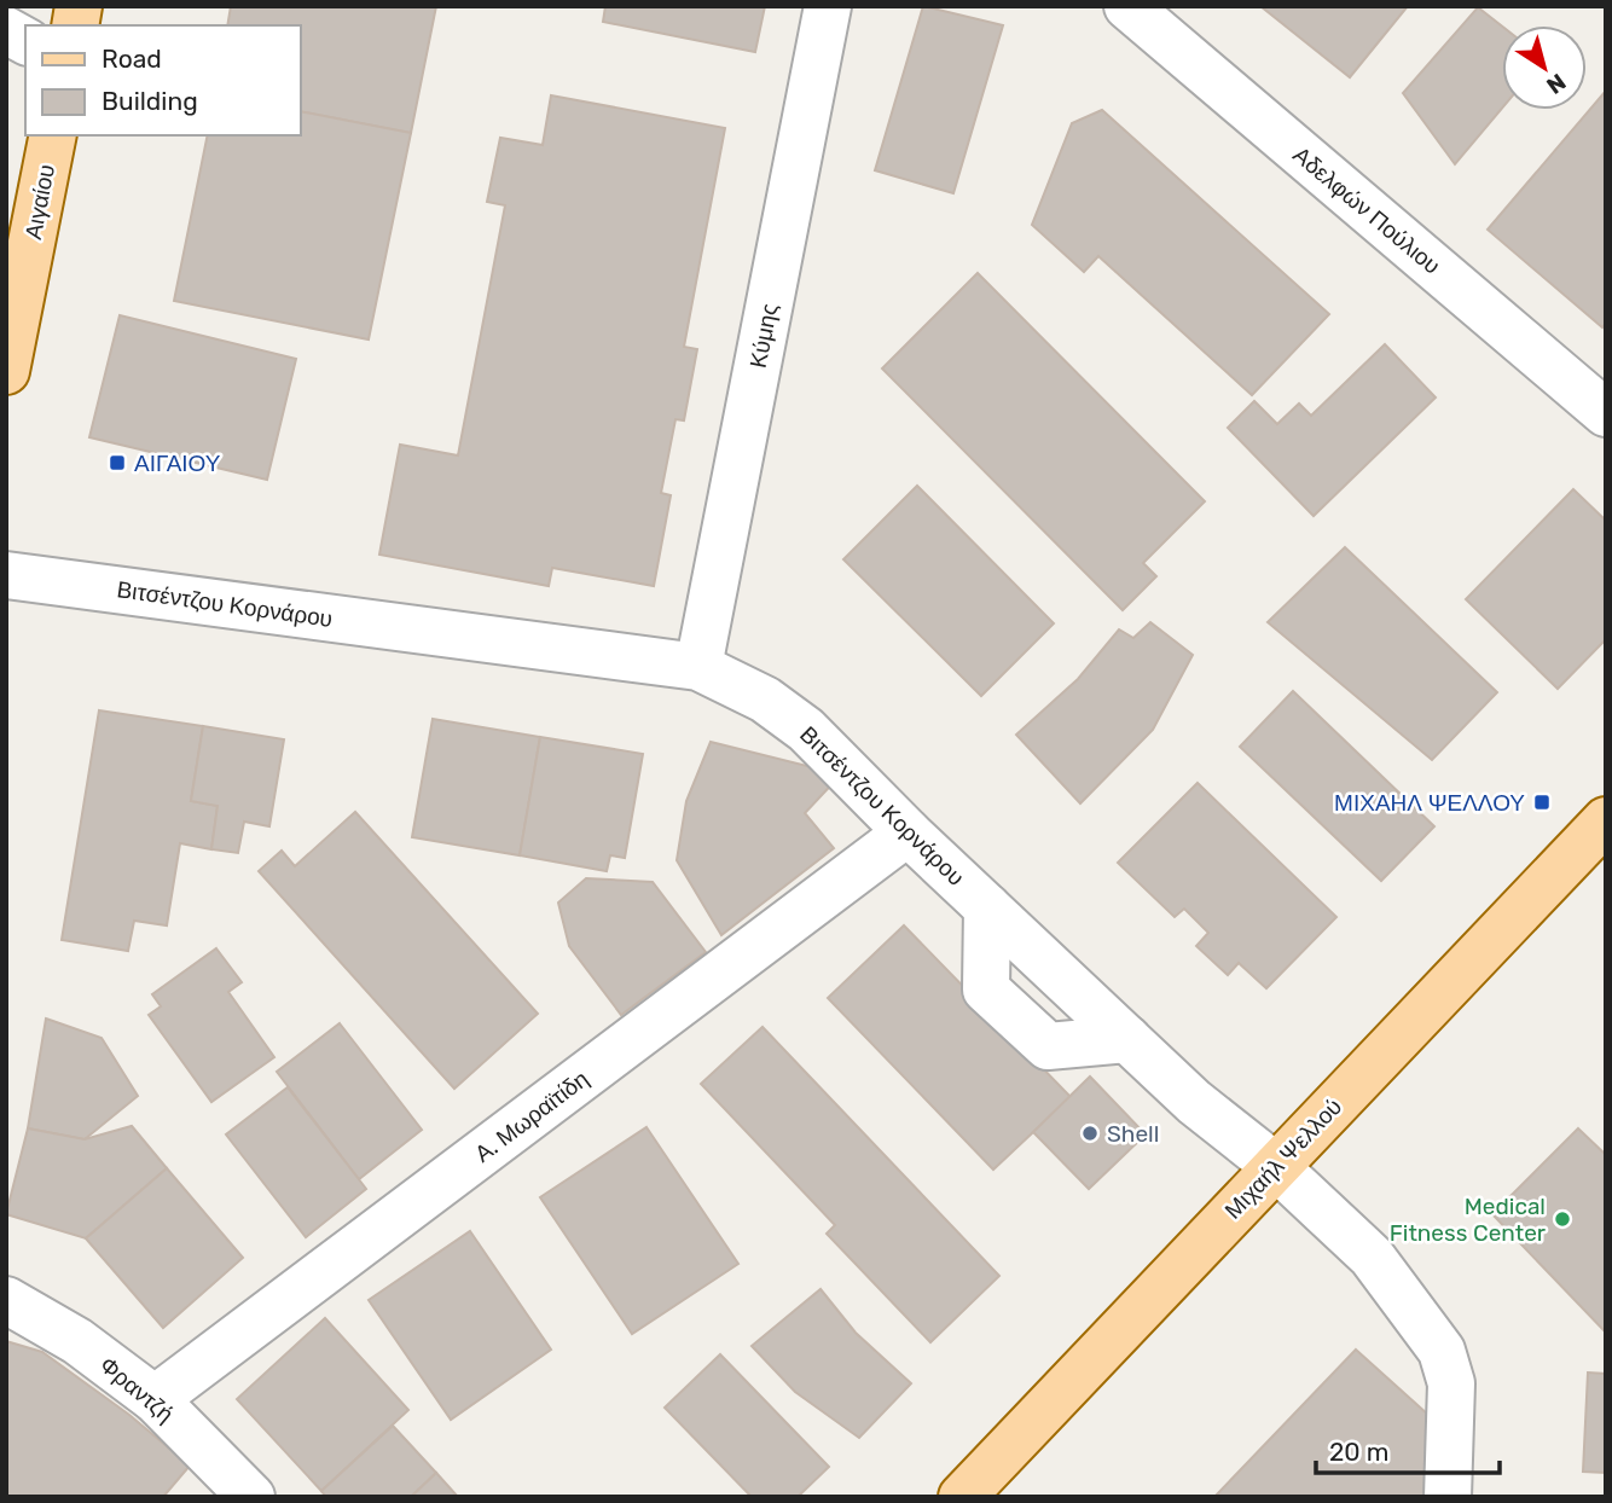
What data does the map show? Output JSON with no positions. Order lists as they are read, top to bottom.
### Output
{
  "streets": {
    "main road": ["Αιγαίου", "Μιχαήλ Ψελλού"],
    "street": [
      "Αδελφών Πούλιου",
      "Κύμης",
      "Βιτσέντζου Κορνάρου",
      "Α. Μωραϊτίδη",
      "Φραντζή"
    ]
  },
  "crossings": [
    ["Κύμης", "Βιτσέντζου Κορνάρου"],
    ["Βιτσέντζου Κορνάρου", "Α. Μωραϊτίδη"],
    ["Βιτσέντζου Κορνάρου", "Μιχαήλ Ψελλού"],
    ["Α. Μωραϊτίδη", "Φραντζή"]
  ],
  "places": {
    "transit": ["ΑΙΓΑΙΟΥ", "ΜΙΧΑΗΛ ΨΕΛΛΟΥ"],
    "other": ["Shell", "Medical Fitness Center"]
  },
  "legend": ["Road", "Building"],
  "scale_bar": "20 m",
  "north": "bottom right"
}
